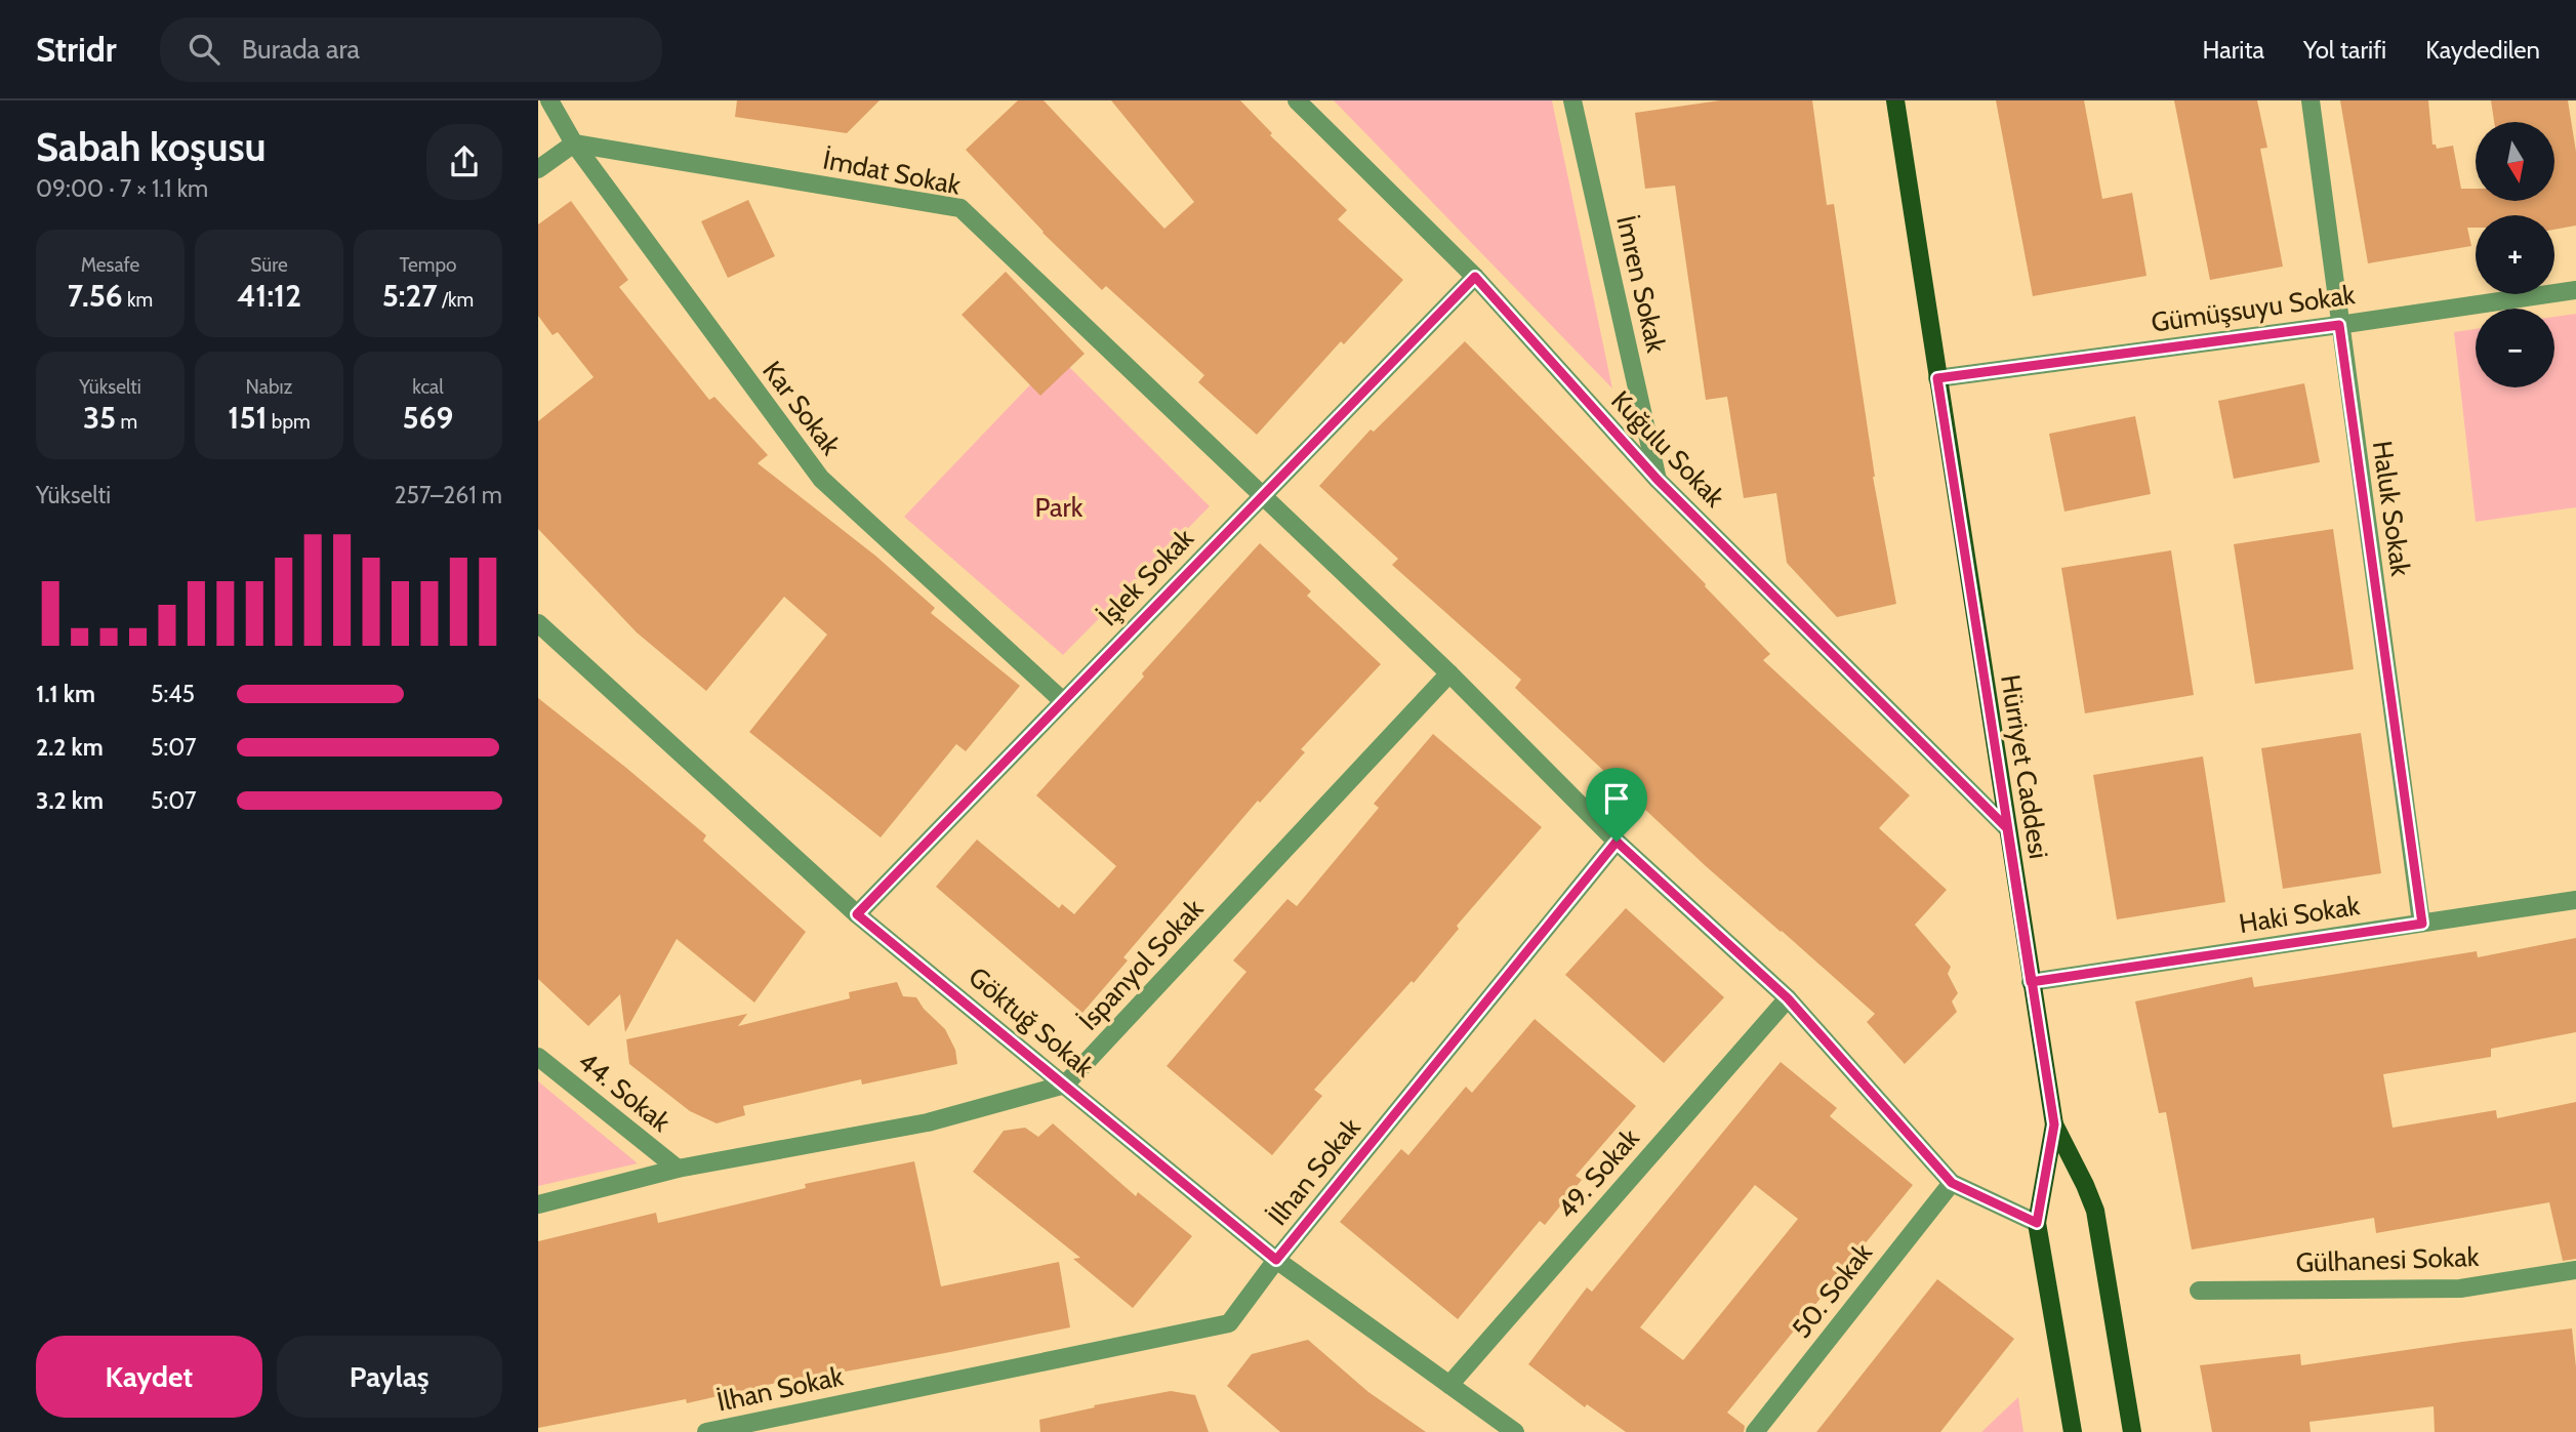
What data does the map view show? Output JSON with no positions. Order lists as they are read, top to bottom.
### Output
{
  "streets": {
    "main road": ["Hürriyet Caddesi"],
    "street": [
      "İmdat Sokak",
      "İmren Sokak",
      "Gümüşsuyu Sokak",
      "Kar Sokak",
      "Kuğulu Sokak",
      "Haluk Sokak",
      "İşlek Sokak",
      "Haki Sokak",
      "İspanyol Sokak",
      "Göktuğ Sokak",
      "44. Sokak",
      "İlhan Sokak",
      "49. Sokak",
      "Gülhanesi Sokak",
      "50. Sokak"
    ]
  },
  "crossings": [
    ["İmdat Sokak", "Kar Sokak"],
    ["İmdat Sokak", "İşlek Sokak"],
    ["İmdat Sokak", "İspanyol Sokak"],
    ["İmdat Sokak", "İlhan Sokak"],
    ["İmdat Sokak", "49. Sokak"],
    ["İmdat Sokak", "50. Sokak"],
    ["İmren Sokak", "Kuğulu Sokak"],
    ["Gümüşsuyu Sokak", "Haluk Sokak"],
    ["Gümüşsuyu Sokak", "Hürriyet Caddesi"],
    ["Kar Sokak", "İşlek Sokak"],
    ["Kuğulu Sokak", "İşlek Sokak"],
    ["Kuğulu Sokak", "Hürriyet Caddesi"],
    ["Haluk Sokak", "Haki Sokak"],
    ["İşlek Sokak", "Göktuğ Sokak"],
    ["Hürriyet Caddesi", "Haki Sokak"],
    ["İspanyol Sokak", "Göktuğ Sokak"],
    ["Göktuğ Sokak", "İlhan Sokak"],
    ["Göktuğ Sokak", "49. Sokak"]
  ],
  "parks": ["Park"],
  "north": "bottom",
  "page": {
    "header": "Stridr",
    "search": "Burada ara",
    "nav": ["Harita", "Yol tarifi", "Kaydedilen"],
    "heading": ["Sabah koşusu", "09:00 · 7 × 1.1 km"],
    "map_buttons": ["+", "−"],
    "stats": [
      ["Mesafe", "7.56 km"],
      ["Süre", "41:12"],
      ["Tempo", "5:27 /km"],
      ["Yükselti", "35 m"],
      ["Nabız", "151 bpm"],
      ["kcal", "569"]
    ],
    "chart": ["Yükselti", "257–261 m"],
    "list": [
      {
        "name": "1.1 km",
        "note": "5:45"
      },
      {
        "name": "2.2 km",
        "note": "5:07"
      },
      {
        "name": "3.2 km",
        "note": "5:07"
      }
    ],
    "buttons": ["Kaydet", "Paylaş"]
  }
}
